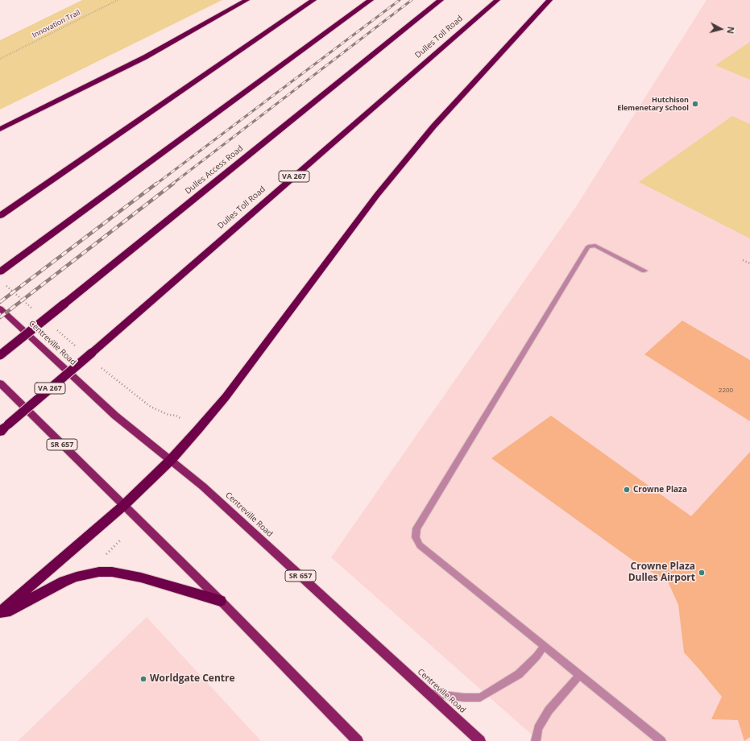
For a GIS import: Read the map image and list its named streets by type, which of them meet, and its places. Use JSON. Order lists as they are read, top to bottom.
{
  "streets": {
    "highway": ["Dulles Toll Road", "Dulles Access Road", "VA 267"],
    "main road": ["Centreville Road", "SR 657"],
    "path": ["Innovation Trail"]
  },
  "places": [
    "Hutchison Elemenetary School",
    "Crowne Plaza",
    "Crowne Plaza Dulles Airport",
    "Worldgate Centre"
  ],
  "house_numbers": ["2200"],
  "north": "right"
}
